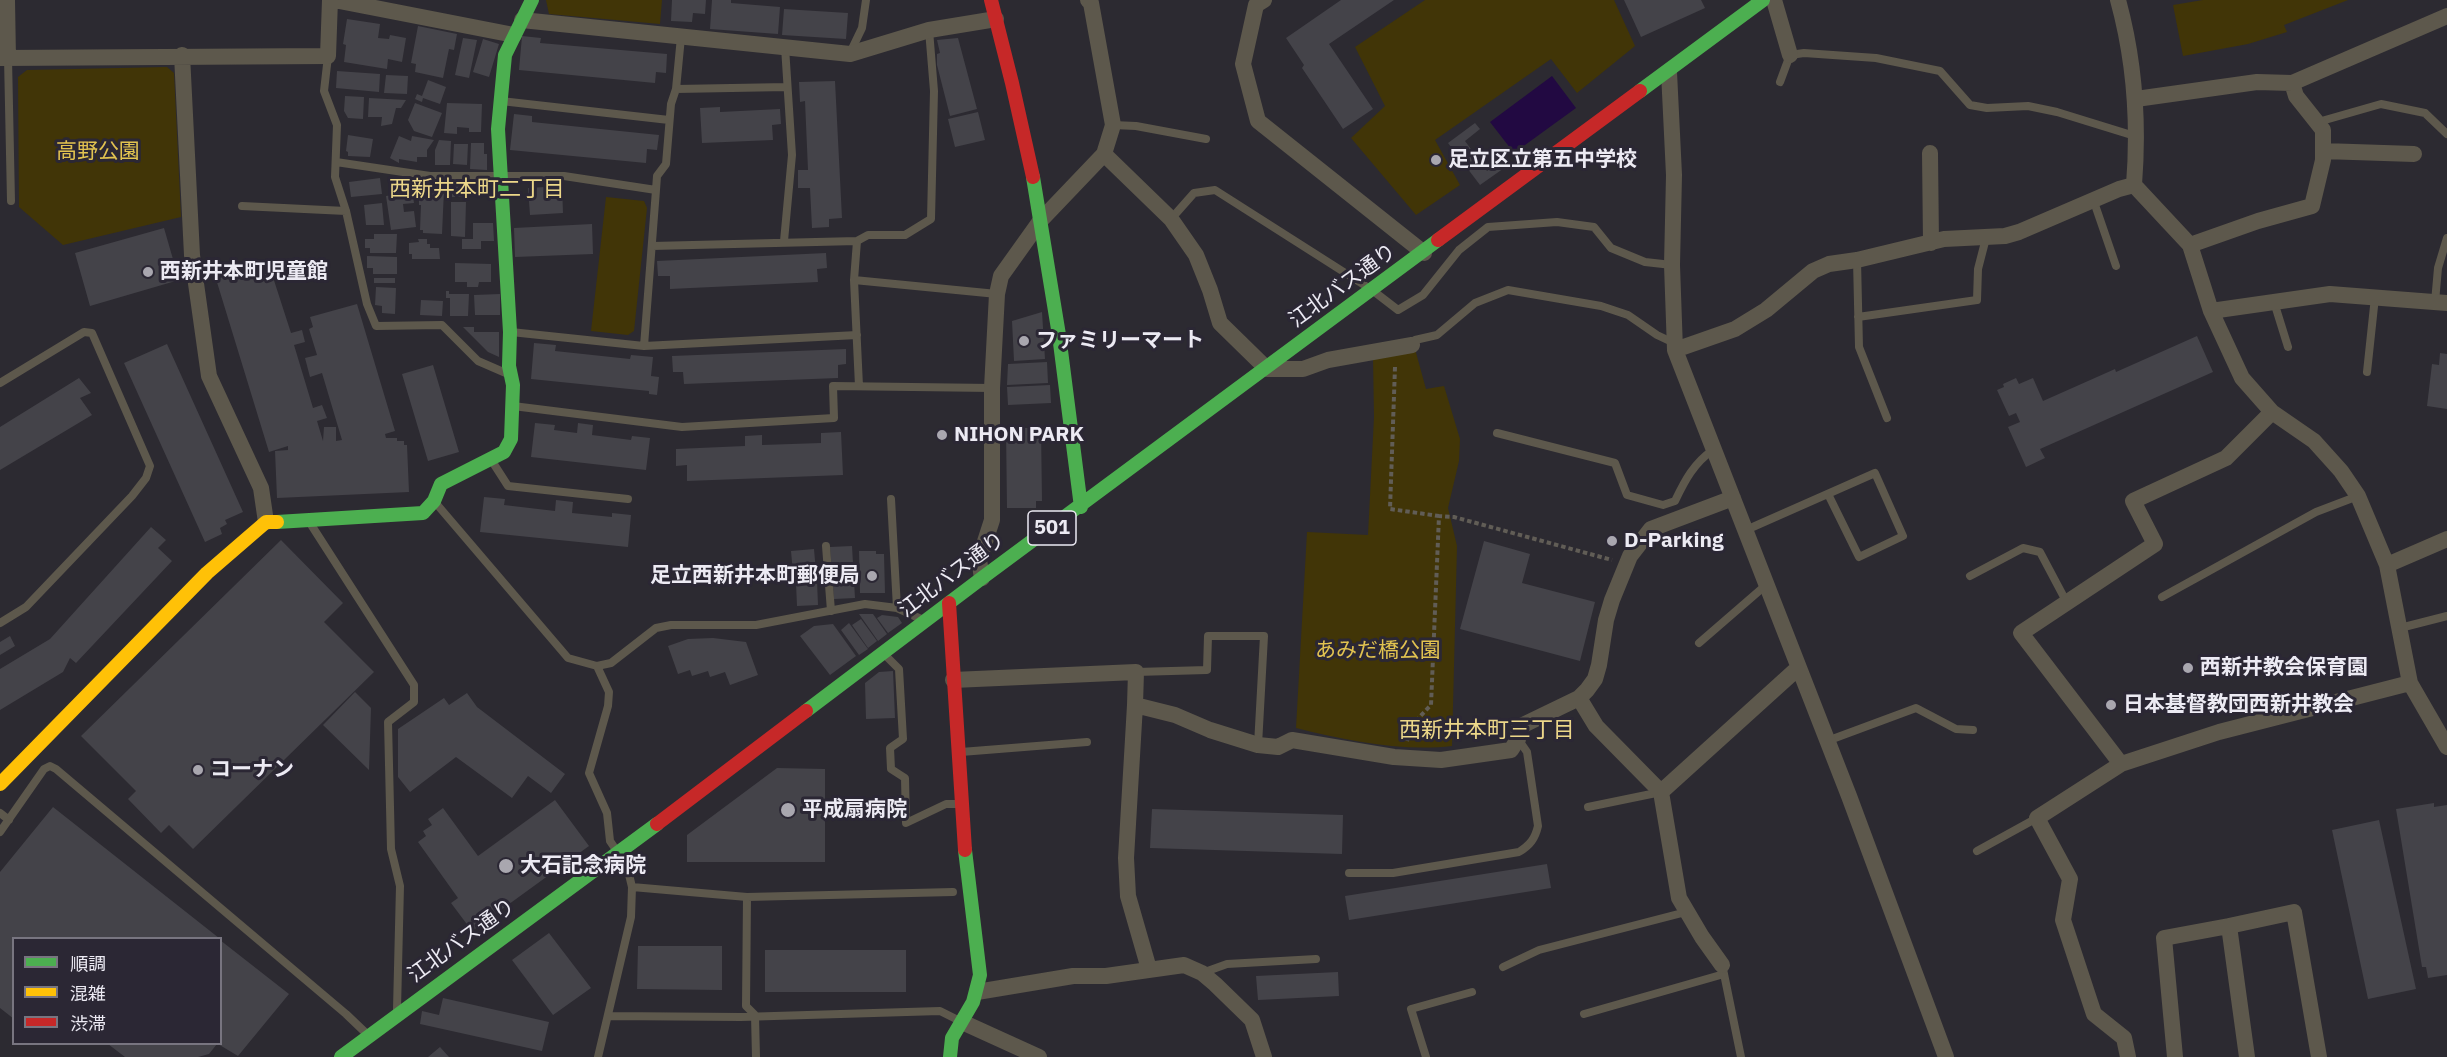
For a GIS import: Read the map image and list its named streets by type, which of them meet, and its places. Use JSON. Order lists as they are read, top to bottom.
{
  "streets": {
    "street": ["江北バス通り", "501"]
  },
  "districts": ["西新井本町二丁目", "西新井本町三丁目"],
  "parks": ["高野公園", "あみだ橋公園"],
  "places": [
    "足立区立第五中学校",
    "西新井本町児童館",
    "ファミリーマート",
    "NIHON PARK",
    "D-Parking",
    "足立西新井本町郵便局",
    "西新井教会保育園",
    "日本基督教団西新井教会",
    "コーナン",
    "平成扇病院",
    "大石記念病院"
  ],
  "legend": ["順調", "混雑", "渋滞"]
}
